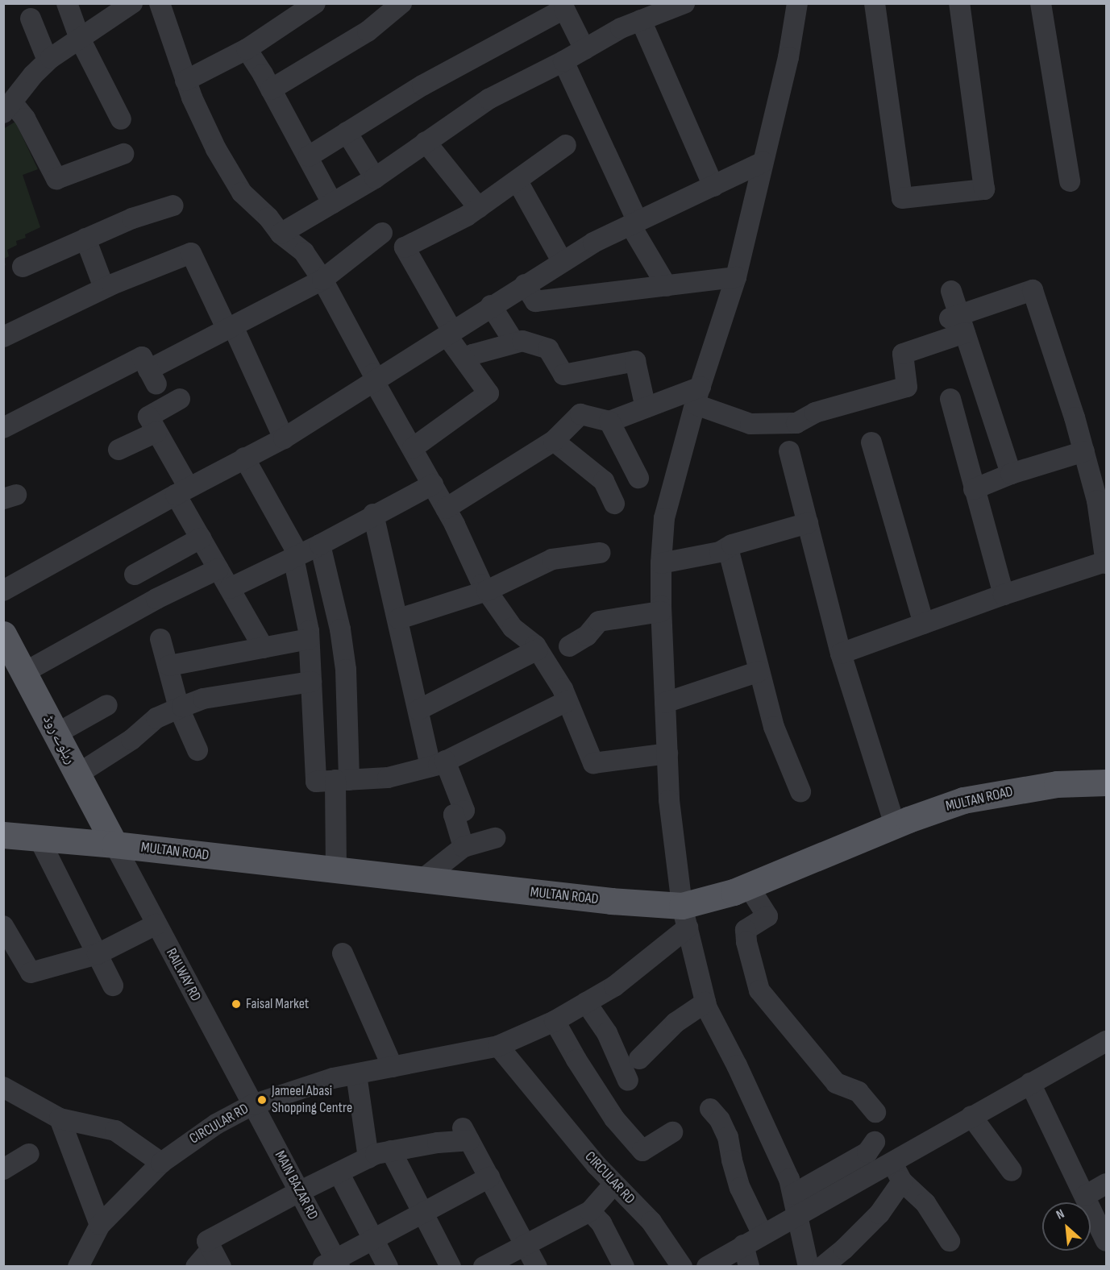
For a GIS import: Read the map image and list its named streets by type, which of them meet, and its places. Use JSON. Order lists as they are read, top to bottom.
{
  "streets": {
    "main road": ["ریلوے روڈ", "MULTAN ROAD"],
    "street": ["RAILWAY RD", "CIRCULAR RD", "MAIN BAZAR RD"]
  },
  "crossings": [
    ["ریلوے روڈ", "MULTAN ROAD"],
    ["ریلوے روڈ", "RAILWAY RD"],
    ["MULTAN ROAD", "RAILWAY RD"],
    ["MULTAN ROAD", "CIRCULAR RD"],
    ["RAILWAY RD", "CIRCULAR RD"],
    ["RAILWAY RD", "MAIN BAZAR RD"],
    ["CIRCULAR RD", "MAIN BAZAR RD"]
  ],
  "places": ["Faisal Market", "Jameel Abasi Shopping Centre"],
  "north": "top left"
}
